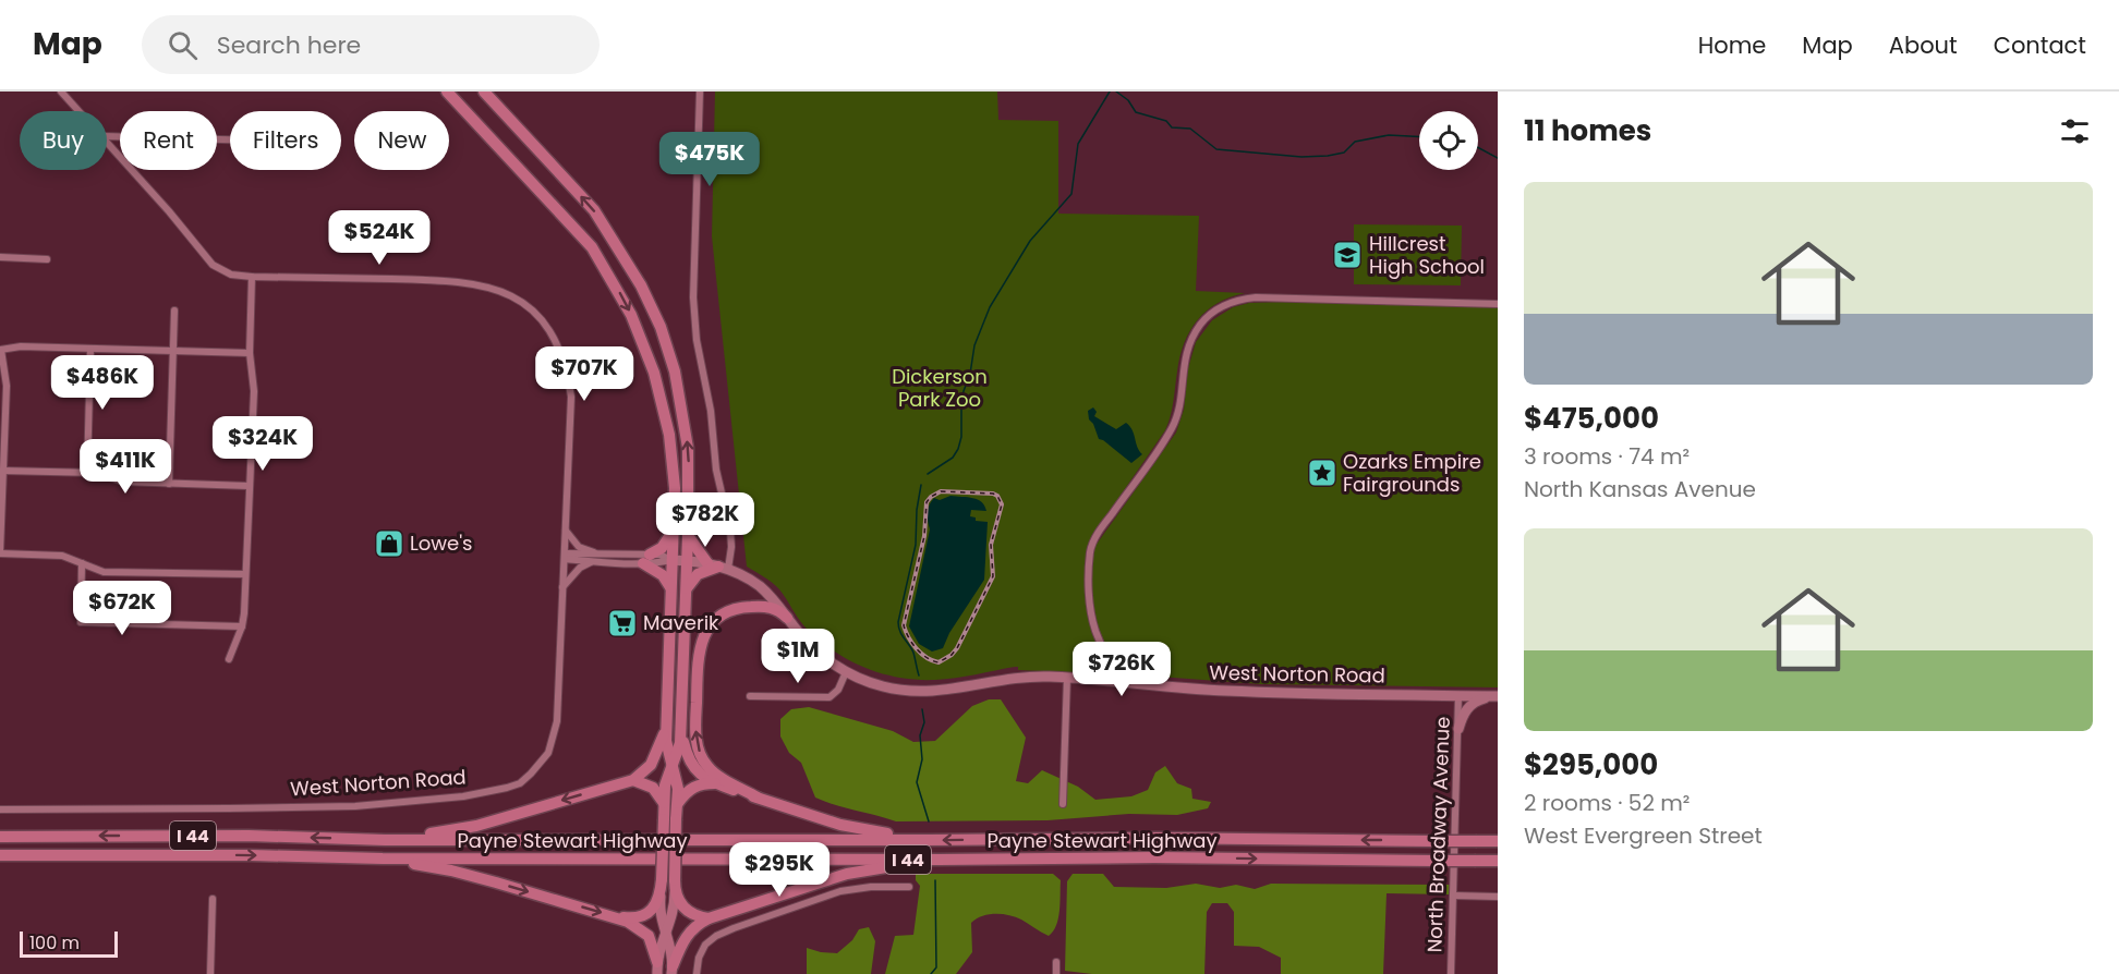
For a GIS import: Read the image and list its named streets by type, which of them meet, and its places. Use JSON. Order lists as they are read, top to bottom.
{
  "streets": {
    "highway": ["I 44", "Payne Stewart Highway"],
    "main road": ["West Norton Road"],
    "street": ["North Broadway Avenue"]
  },
  "crossings": [
    ["West Norton Road", "North Broadway Avenue"]
  ],
  "parks": ["Dickerson Park Zoo"],
  "places": {
    "school or university": ["Hillcrest High School"],
    "place": ["Ozarks Empire Fairgrounds"],
    "shop": ["Lowe's"],
    "supermarket": ["Maverik"]
  },
  "scale_bar": "100 m",
  "page": {
    "header": "Map",
    "search": "Search here",
    "nav": [
      "Home",
      "Map",
      "About",
      "Contact"
    ],
    "heading": "11 homes",
    "chip": [
      "Buy",
      "Rent",
      "Filters",
      "New"
    ],
    "price": [
      "$475K",
      "$524K",
      "$707K",
      "$486K",
      "$324K",
      "$411K",
      "$782K",
      "$672K",
      "$1M",
      "$726K",
      "$295K"
    ],
    "list": [
      {
        "name": "$475,000",
        "note": "3 rooms · 74 m² · North Kansas Avenue"
      },
      {
        "name": "$295,000",
        "note": "2 rooms · 52 m² · West Evergreen Street"
      }
    ],
    "scale": "100 m"
  }
}
